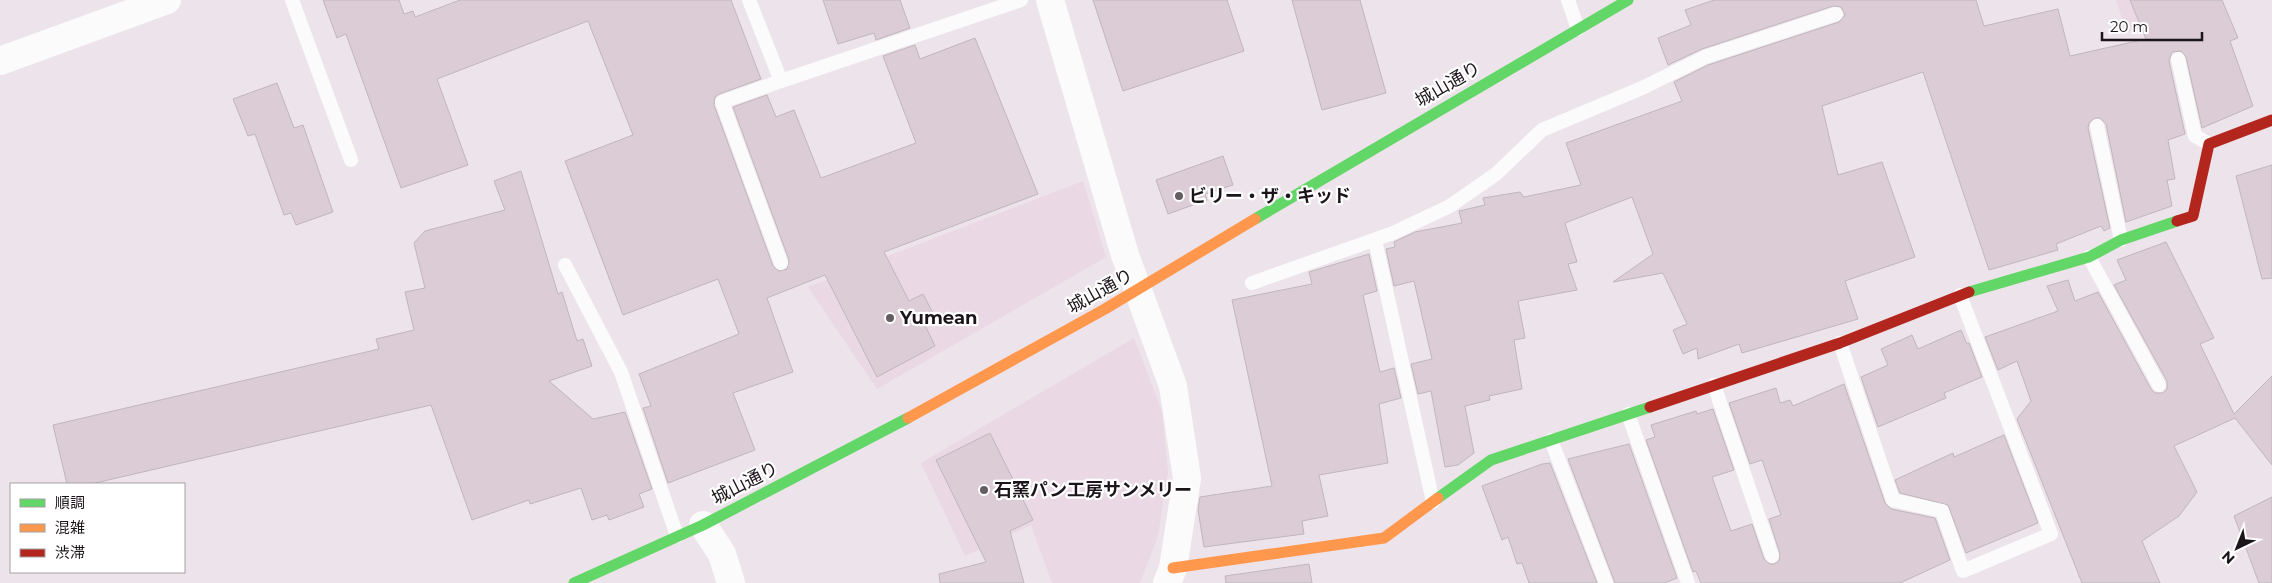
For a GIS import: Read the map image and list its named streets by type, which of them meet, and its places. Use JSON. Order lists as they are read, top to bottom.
{
  "streets": {
    "street": ["城山通り"]
  },
  "places": ["ビリー・ザ・キッド", "Yumean", "石窯パン工房サンメリー"],
  "legend": ["順調", "混雑", "渋滞"],
  "scale_bar": "20 m",
  "north": "bottom left"
}
